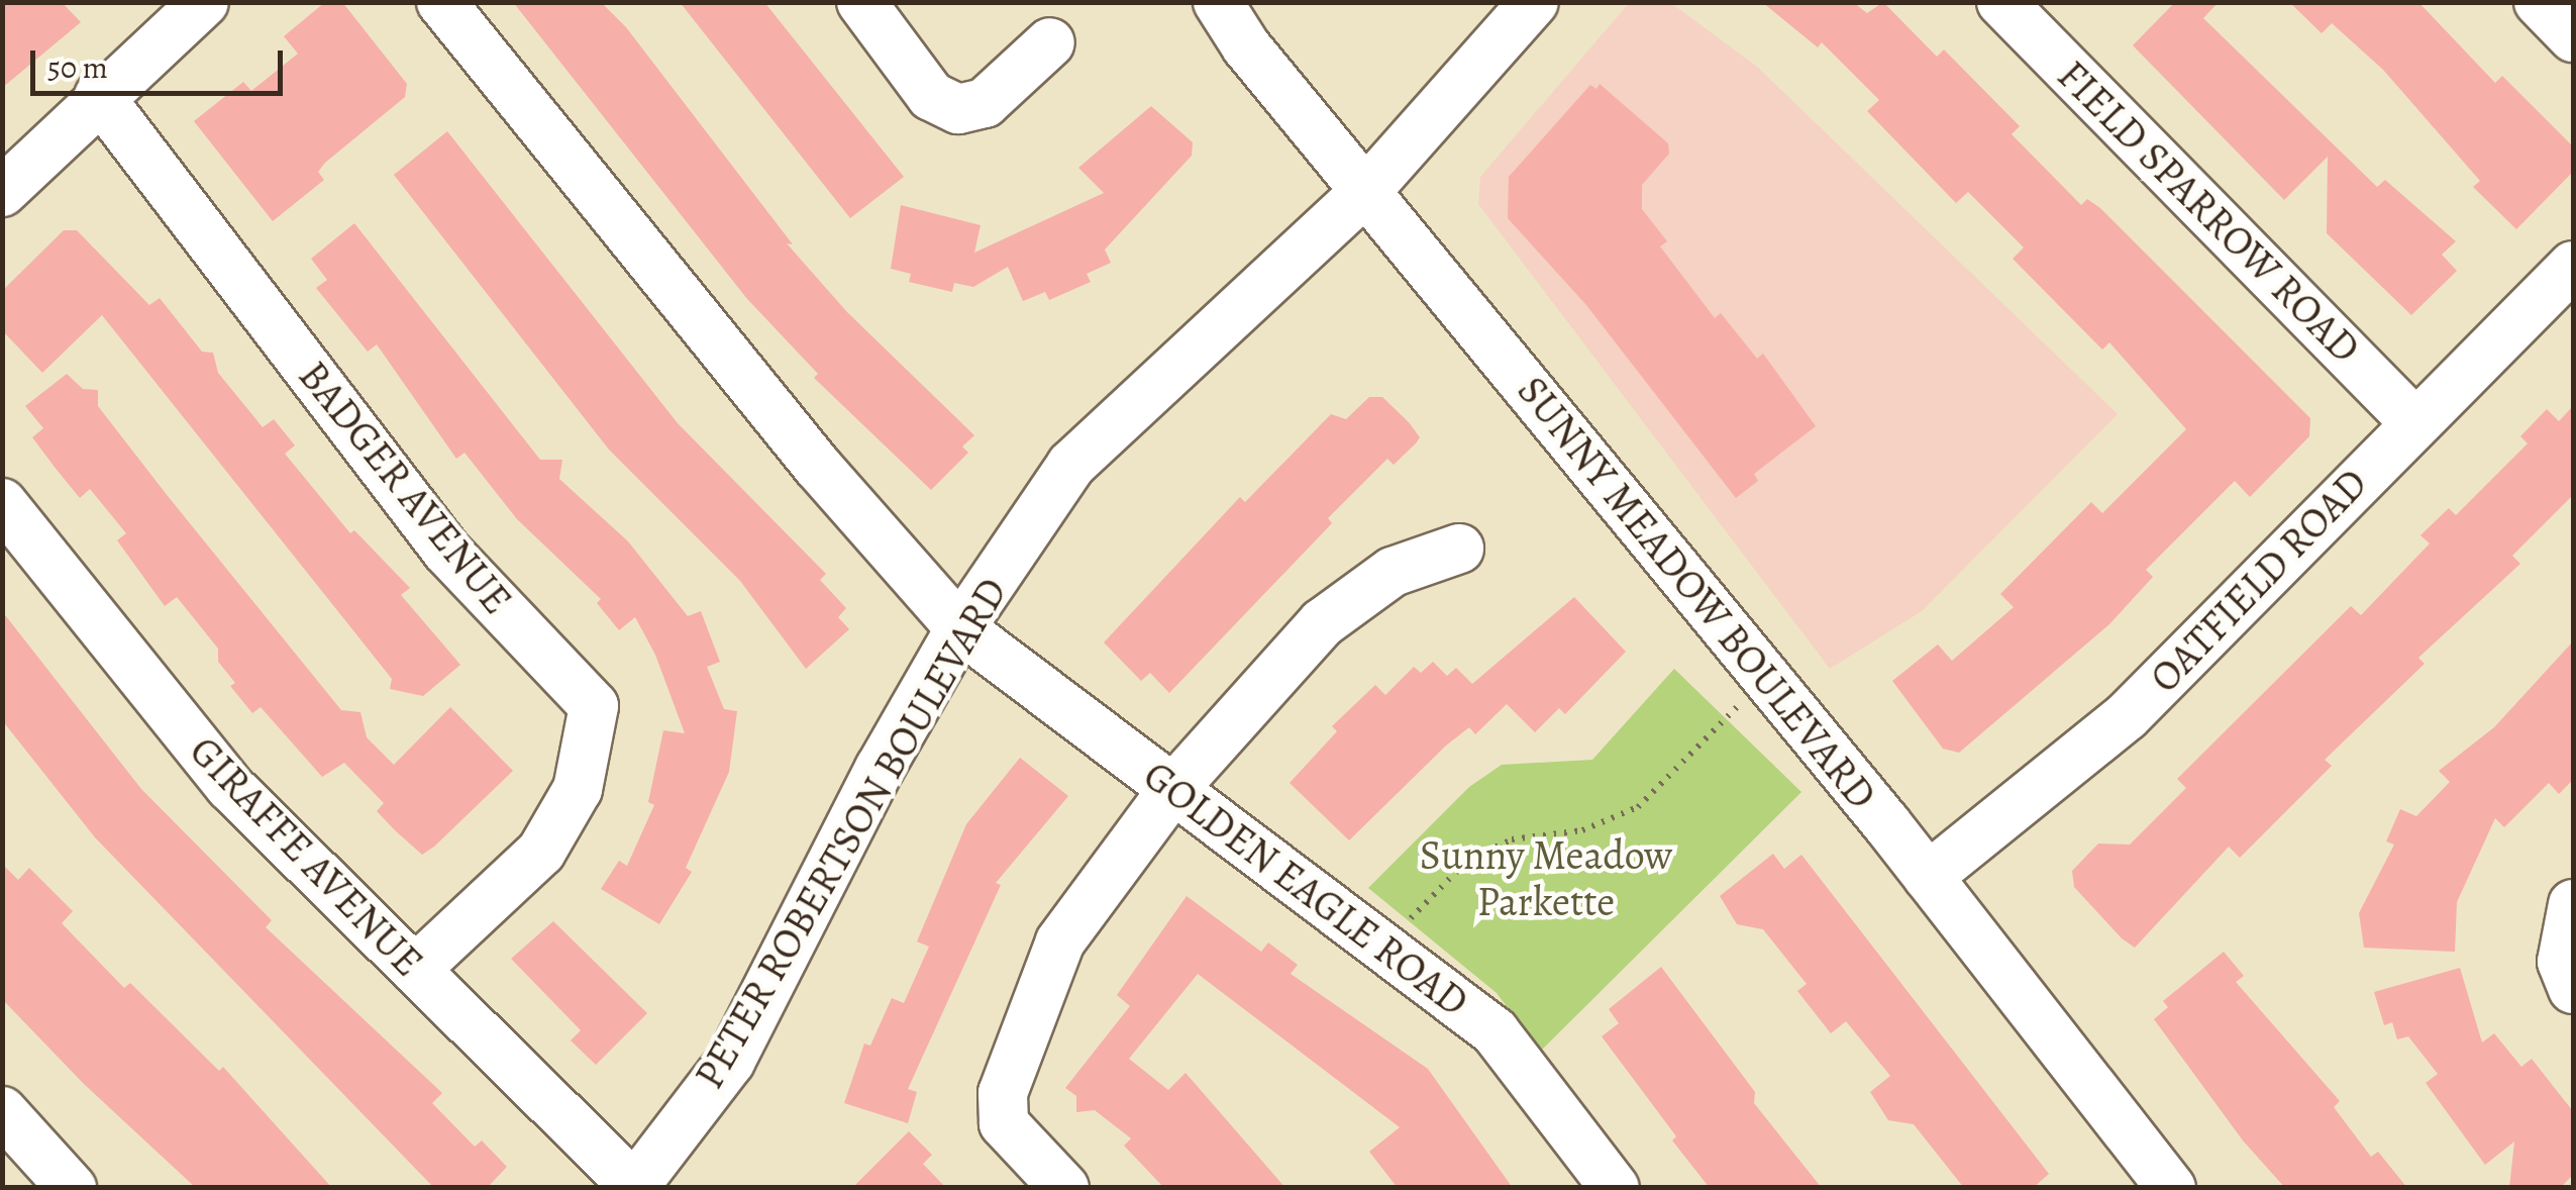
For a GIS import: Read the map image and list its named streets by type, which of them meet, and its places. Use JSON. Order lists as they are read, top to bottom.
{
  "streets": {
    "street": [
      "FIELD SPARROW ROAD",
      "BADGER AVENUE",
      "OATFIELD ROAD",
      "SUNNY MEADOW BOULEVARD",
      "PETER ROBERTSON BOULEVARD",
      "GIRAFFE AVENUE",
      "GOLDEN EAGLE ROAD"
    ]
  },
  "crossings": [
    ["FIELD SPARROW ROAD", "OATFIELD ROAD"],
    ["BADGER AVENUE", "GIRAFFE AVENUE"],
    ["OATFIELD ROAD", "SUNNY MEADOW BOULEVARD"],
    ["SUNNY MEADOW BOULEVARD", "PETER ROBERTSON BOULEVARD"],
    ["PETER ROBERTSON BOULEVARD", "GIRAFFE AVENUE"],
    ["PETER ROBERTSON BOULEVARD", "GOLDEN EAGLE ROAD"]
  ],
  "parks": ["Sunny Meadow Parkette"],
  "scale_bar": "50 m"
}
